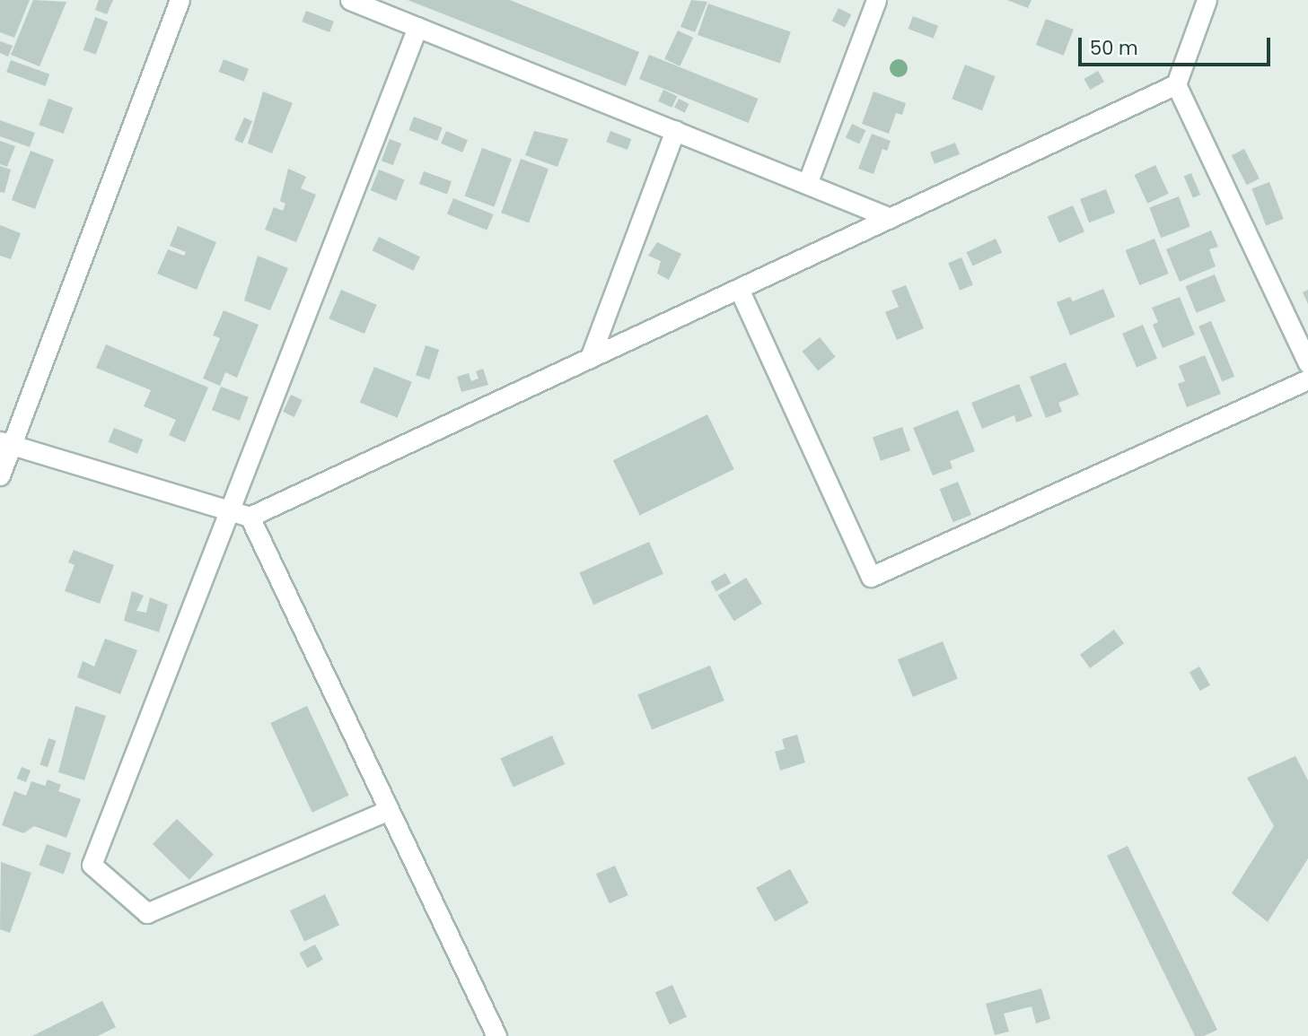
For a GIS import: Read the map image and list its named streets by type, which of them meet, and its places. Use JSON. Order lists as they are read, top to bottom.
{
  "scale_bar": "50 m"
}
